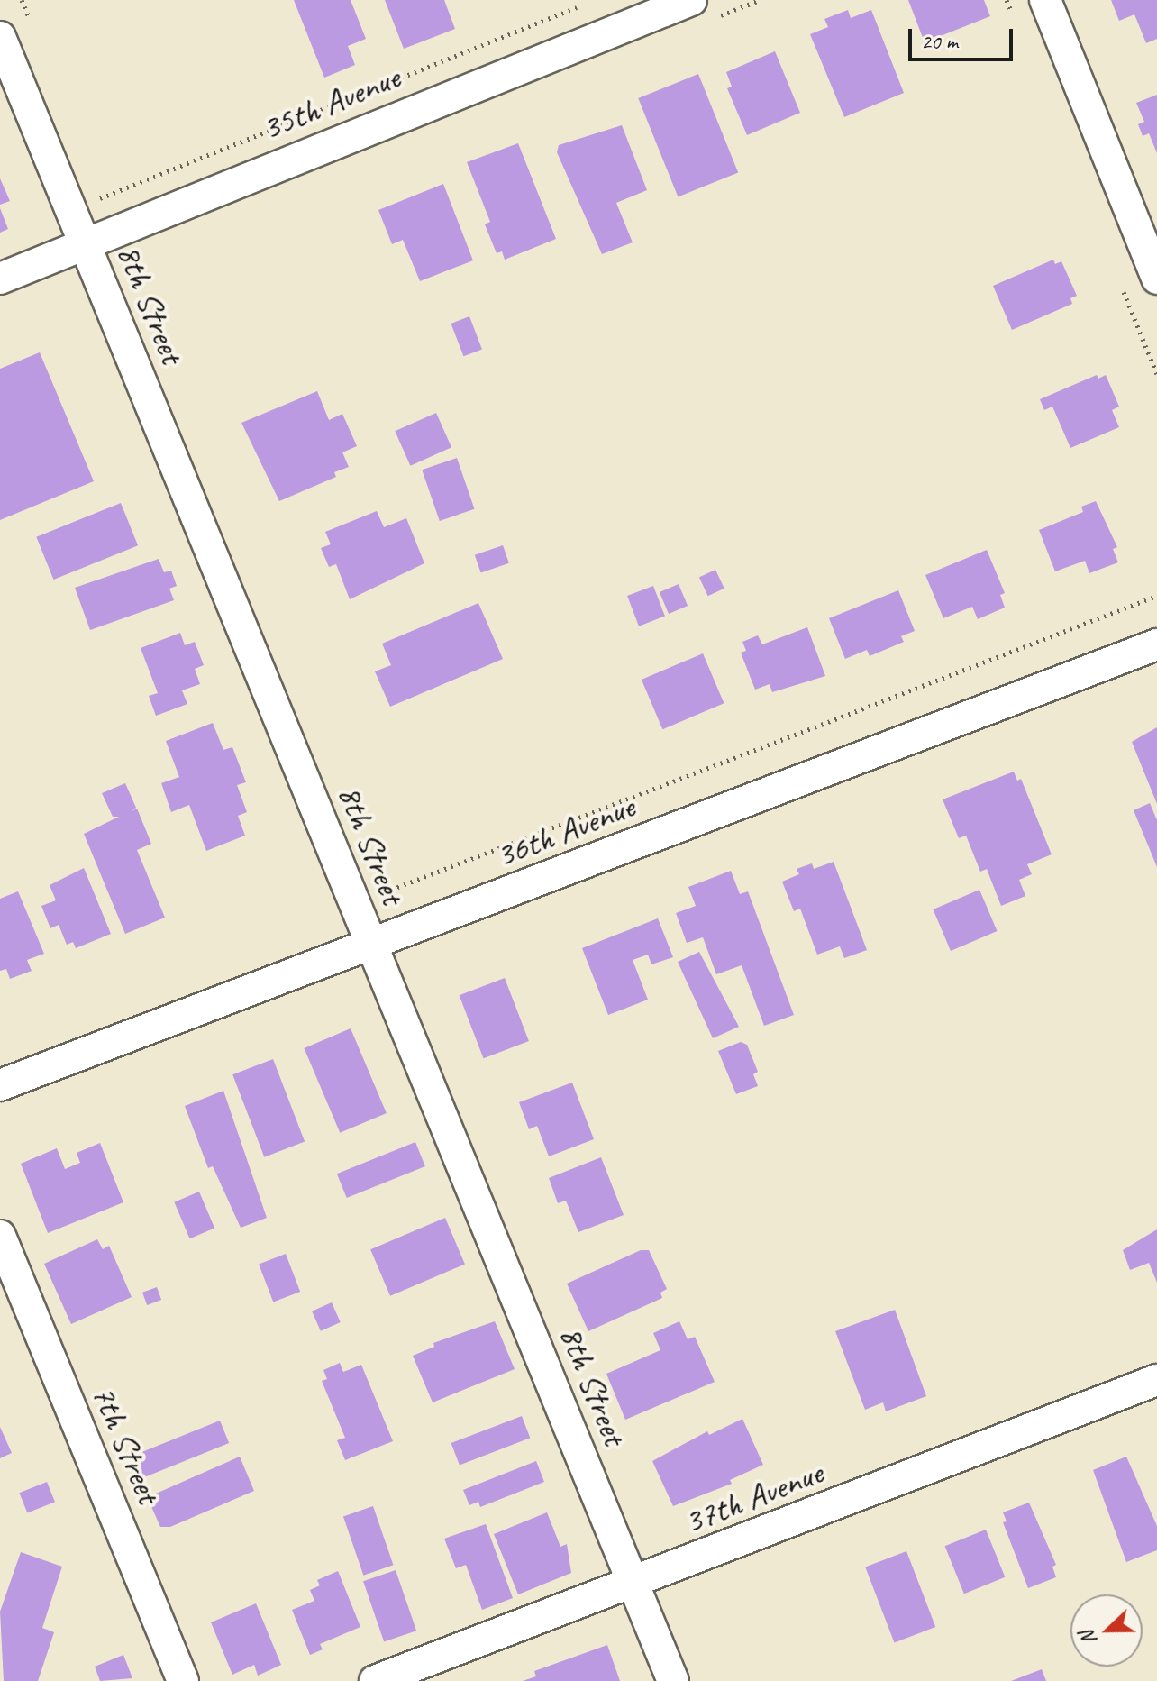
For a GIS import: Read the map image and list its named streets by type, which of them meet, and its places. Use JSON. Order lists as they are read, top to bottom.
{
  "streets": {
    "street": [
      "35th Avenue",
      "8th Street",
      "36th Avenue",
      "7th Street",
      "37th Avenue"
    ]
  },
  "crossings": [
    ["35th Avenue", "8th Street"],
    ["8th Street", "36th Avenue"],
    ["8th Street", "37th Avenue"]
  ],
  "scale_bar": "20 m",
  "north": "left"
}
